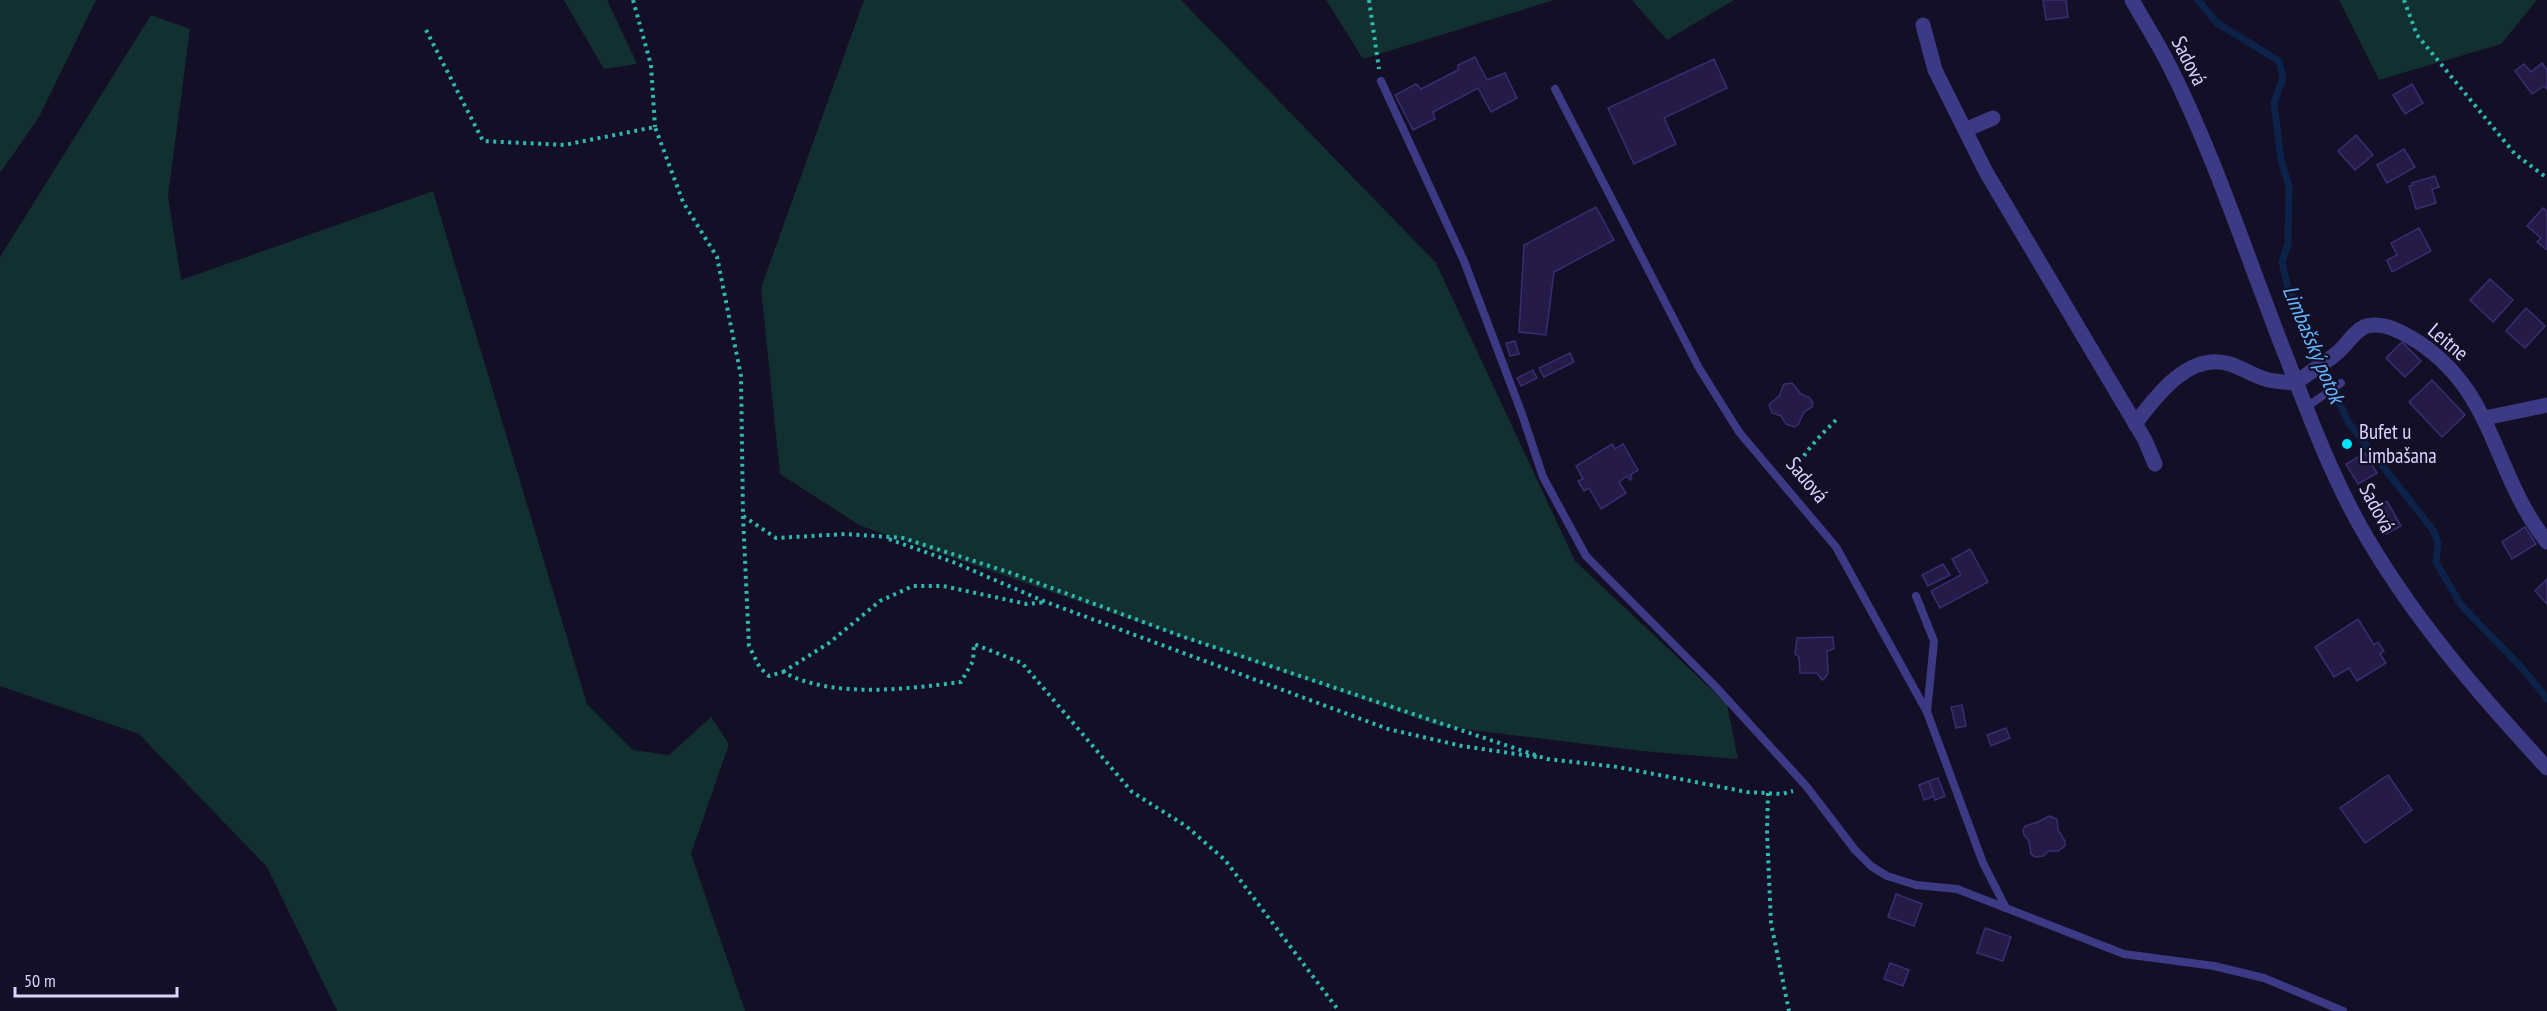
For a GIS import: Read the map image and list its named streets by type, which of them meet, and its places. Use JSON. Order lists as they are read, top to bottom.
{
  "streets": {
    "street": ["Sadová", "Leitne"]
  },
  "crossings": [
    ["Sadová", "Leitne"]
  ],
  "water": ["Limbašský potok"],
  "places": ["Bufet u Limbašana"],
  "scale_bar": "50 m"
}
